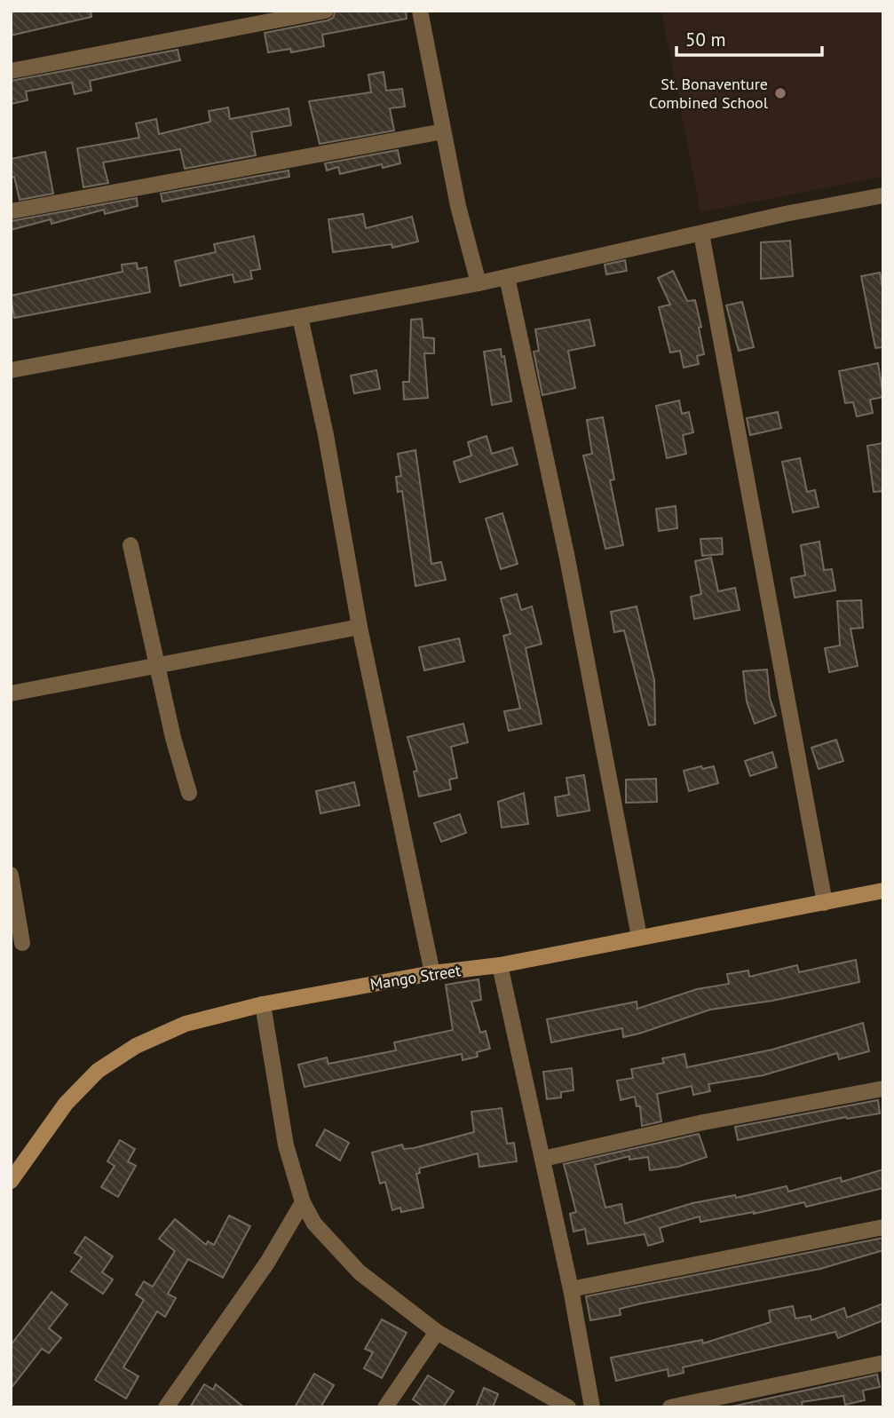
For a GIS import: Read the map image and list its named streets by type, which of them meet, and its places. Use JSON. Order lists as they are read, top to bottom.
{
  "streets": {
    "main road": ["Mango Street"]
  },
  "places": ["St. Bonaventure Combined School"],
  "scale_bar": "50 m"
}
